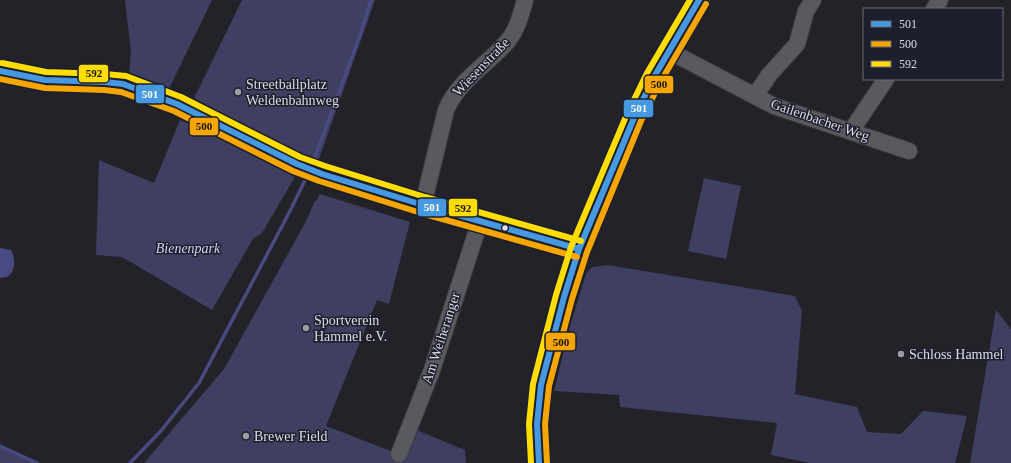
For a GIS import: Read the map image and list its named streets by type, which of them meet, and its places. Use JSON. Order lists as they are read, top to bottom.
{
  "streets": {
    "street": ["Wiesenstraße", "Gailenbacher Weg", "Am Weiheranger"]
  },
  "parks": ["Bienenpark"],
  "places": [
    "Streetballplatz Weldenbahnweg",
    "Sportverein Hammel e.V.",
    "Schloss Hammel",
    "Brewer Field"
  ],
  "lines": ["transit line 501", "transit line 592", "transit line 500"],
  "legend": ["501", "500", "592"]
}
